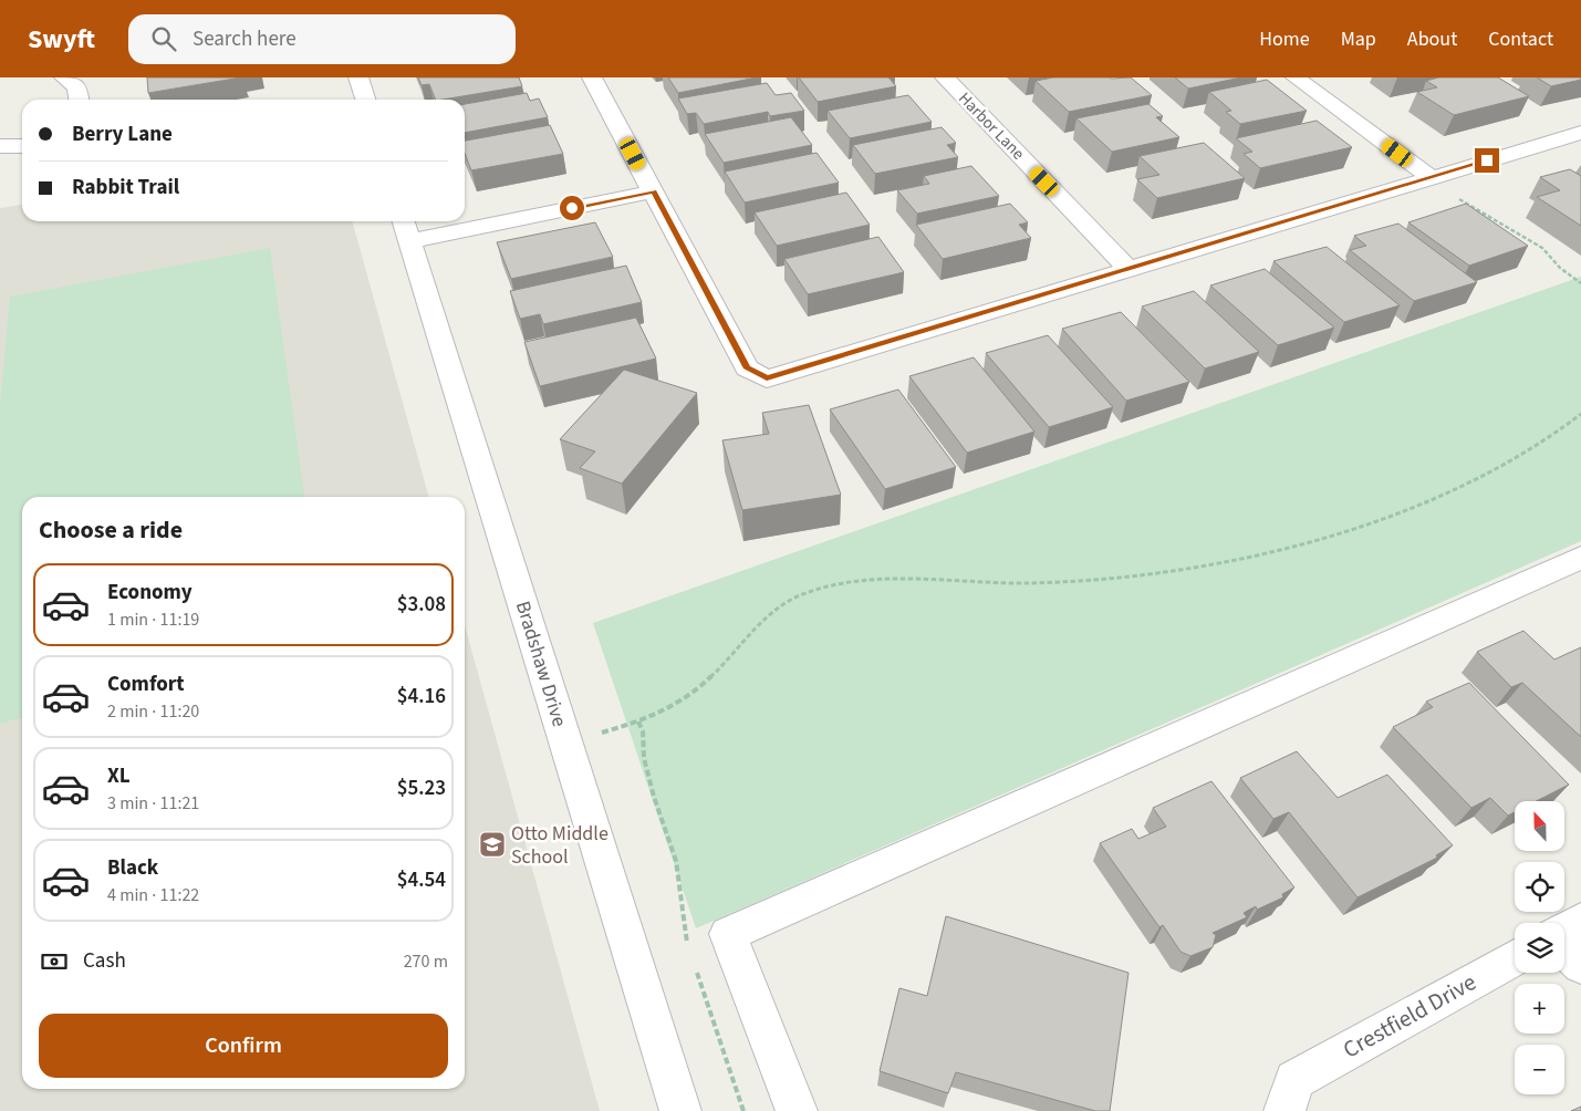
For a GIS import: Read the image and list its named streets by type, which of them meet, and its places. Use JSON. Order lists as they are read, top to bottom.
{
  "streets": {
    "street": ["Harbor Lane", "Bradshaw Drive", "Crestfield Drive"]
  },
  "places": {
    "school or university": ["Otto Middle School"]
  },
  "north": "top",
  "page": {
    "header": "Swyft",
    "search": "Search here",
    "nav": [
      "Home",
      "Map",
      "About",
      "Contact"
    ],
    "banner": ["Berry Lane", "Rabbit Trail"],
    "heading": "Choose a ride",
    "list": [
      {
        "name": "Economy",
        "note": "1 min · 11:19",
        "value": "$3.08"
      },
      {
        "name": "Comfort",
        "note": "2 min · 11:20",
        "value": "$4.16"
      },
      {
        "name": "XL",
        "note": "3 min · 11:21",
        "value": "$5.23"
      },
      {
        "name": "Black",
        "note": "4 min · 11:22",
        "value": "$4.54"
      }
    ],
    "map_buttons": ["+", "−"],
    "pay": ["Cash", "270 m"],
    "buttons": "Confirm"
  }
}
